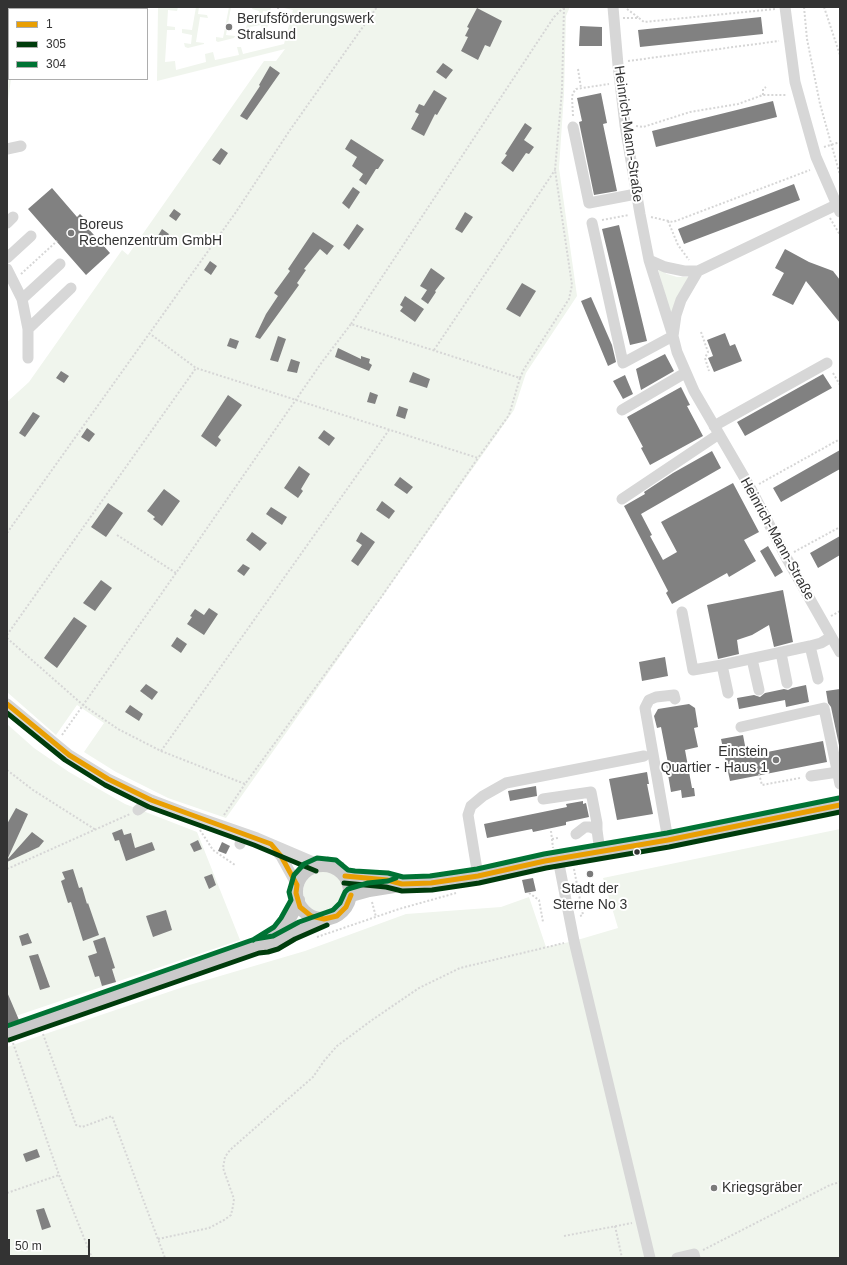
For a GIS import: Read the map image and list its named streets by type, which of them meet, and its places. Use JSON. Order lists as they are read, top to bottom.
{
  "streets": {
    "street": ["Heinrich-Mann-Straße"]
  },
  "places": [
    "Berufsförderungswerk Stralsund",
    "Boreus Rechenzentrum GmbH",
    "Einstein Quartier - Haus 1",
    "Stadt der Sterne No 3",
    "Kriegsgräber"
  ],
  "lines": ["transit line 1", "transit line 305", "transit line 304"],
  "legend": ["1", "305", "304"],
  "scale_bar": "50 m"
}
